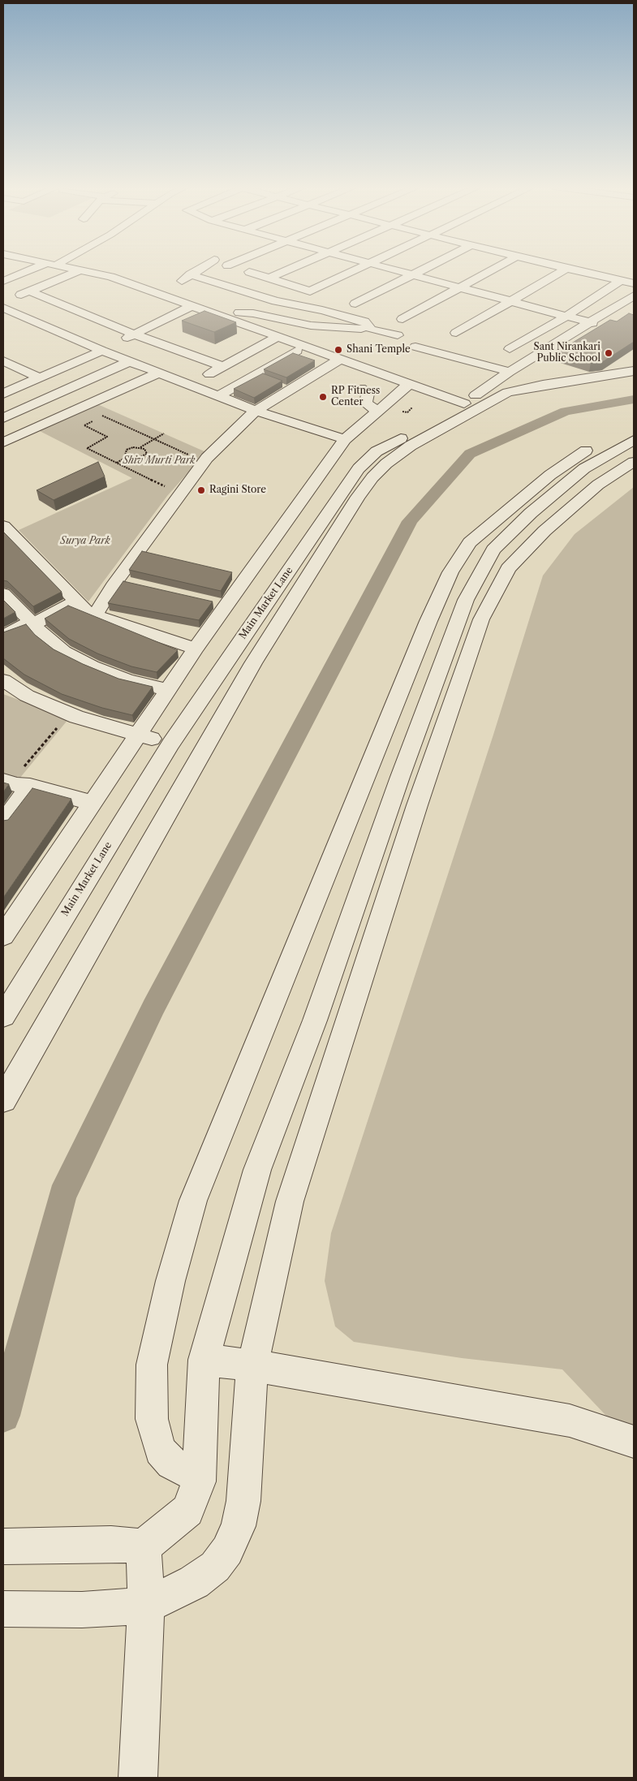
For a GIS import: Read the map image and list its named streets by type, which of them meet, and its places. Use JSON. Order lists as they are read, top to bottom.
{
  "streets": {
    "street": ["Main Market Lane"]
  },
  "parks": ["Shiv Murti Park", "Surya Park"],
  "places": [
    "Shani Temple",
    "Sant Nirankari Public School",
    "RP Fitness Center",
    "Ragini Store"
  ]
}
